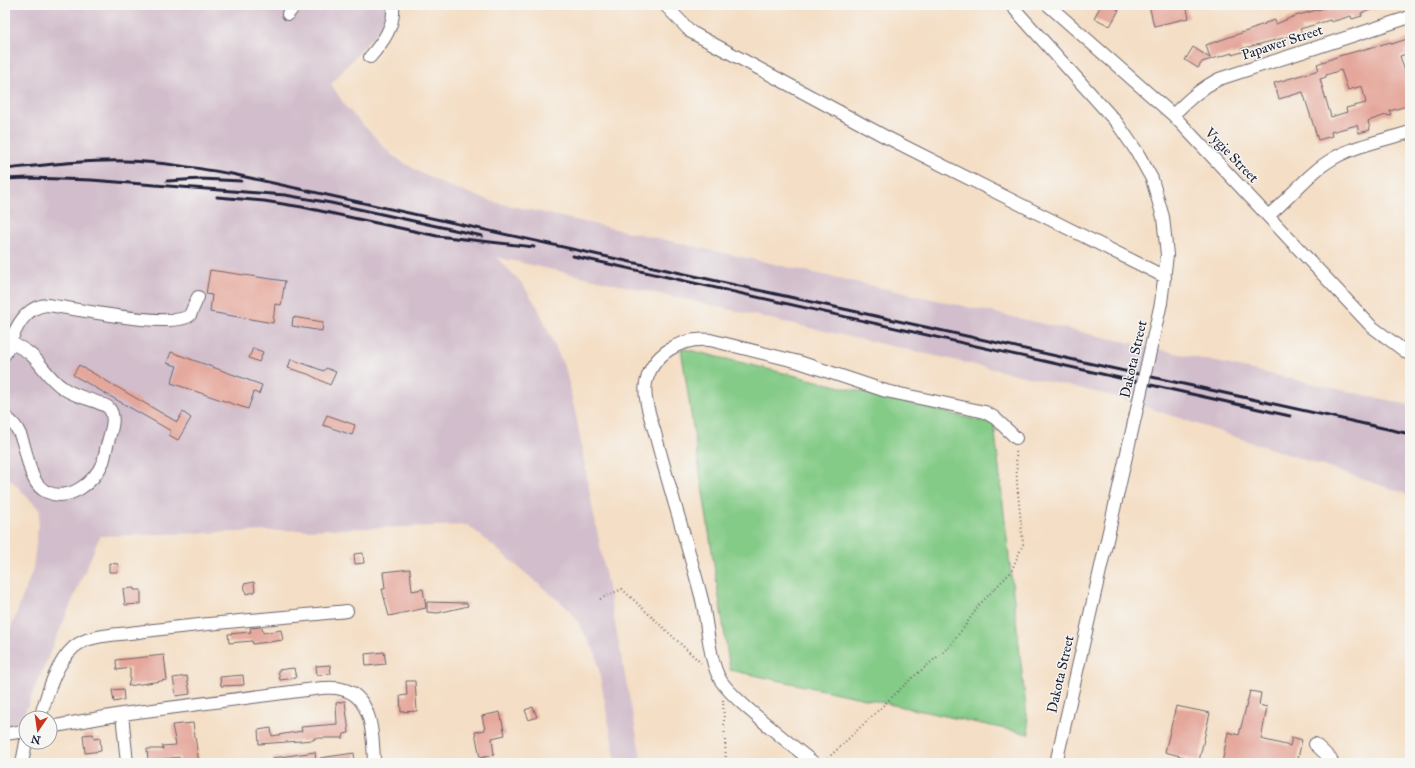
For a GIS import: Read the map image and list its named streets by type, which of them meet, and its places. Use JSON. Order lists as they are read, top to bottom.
{
  "streets": {
    "street": ["Papawer Street", "Vygie Street", "Dakota Street"]
  },
  "crossings": [
    ["Papawer Street", "Vygie Street"]
  ],
  "north": "bottom"
}
